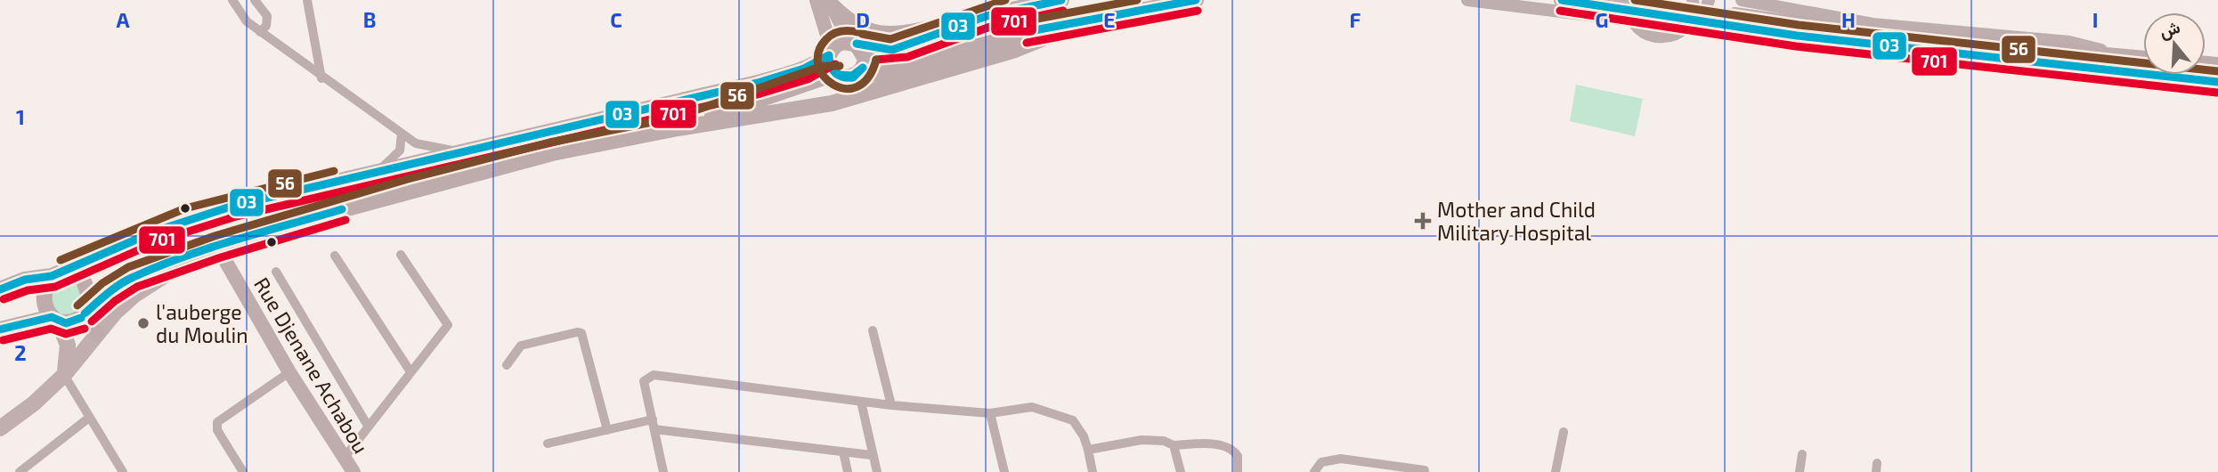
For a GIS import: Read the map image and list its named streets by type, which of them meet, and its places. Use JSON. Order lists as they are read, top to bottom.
{
  "streets": {
    "main road": ["Rue Djenane Achabou"]
  },
  "places": {
    "health": ["Mother and Child Military Hospital"],
    "other": ["l'auberge du Moulin"]
  },
  "lines": ["transit line 03", "transit line 56", "transit line 701"],
  "north": "top",
  "grid": {
    "columns": [
      "A",
      "B",
      "C",
      "D",
      "E",
      "F",
      "G",
      "H",
      "I"
    ],
    "rows": ["1", "2"]
  }
}
